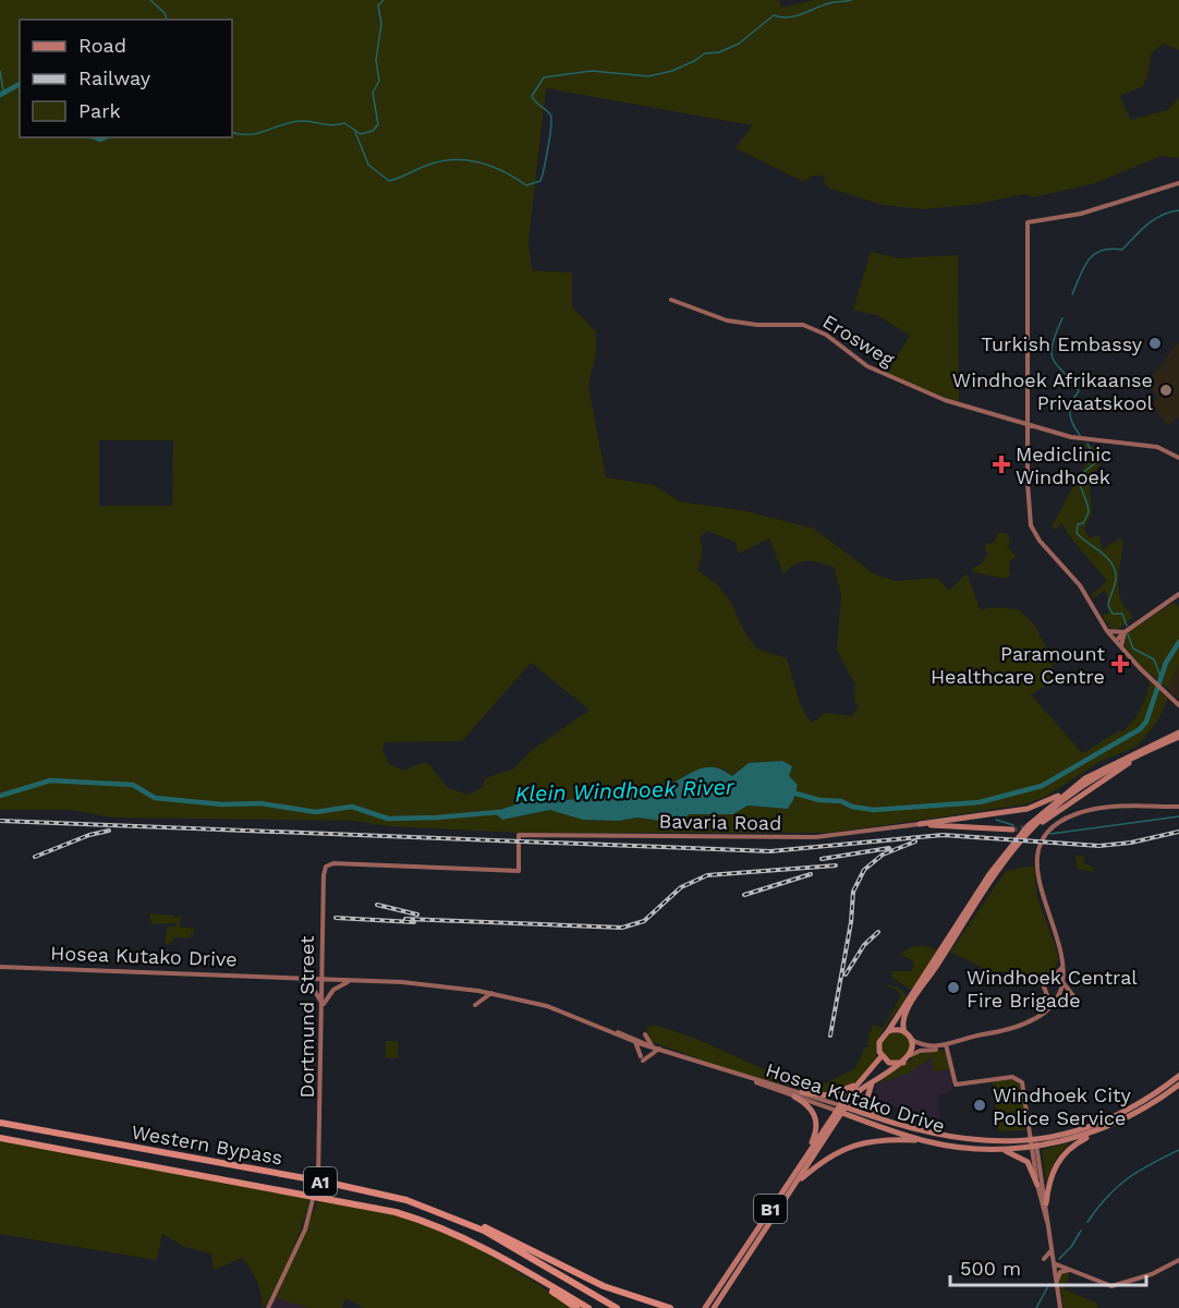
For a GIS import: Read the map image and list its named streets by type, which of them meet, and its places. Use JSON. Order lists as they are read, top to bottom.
{
  "streets": {
    "highway": ["Western Bypass", "A1"],
    "main road": ["Hosea Kutako Drive", "B1"],
    "street": ["Erosweg", "Bavaria Road", "Dortmund Street"]
  },
  "crossings": [
    ["Bavaria Road", "Dortmund Street"],
    ["Hosea Kutako Drive", "Dortmund Street"],
    ["Hosea Kutako Drive", "B1"]
  ],
  "water": ["Klein Windhoek River"],
  "places": {
    "other": [
      "Turkish Embassy",
      "Windhoek Afrikaanse Privaatskool",
      "Windhoek Central Fire Brigade",
      "Windhoek City Police Service"
    ],
    "health": ["Mediclinic Windhoek", "Paramount Healthcare Centre"]
  },
  "legend": ["Road", "Railway", "Park"],
  "scale_bar": "500 m"
}
